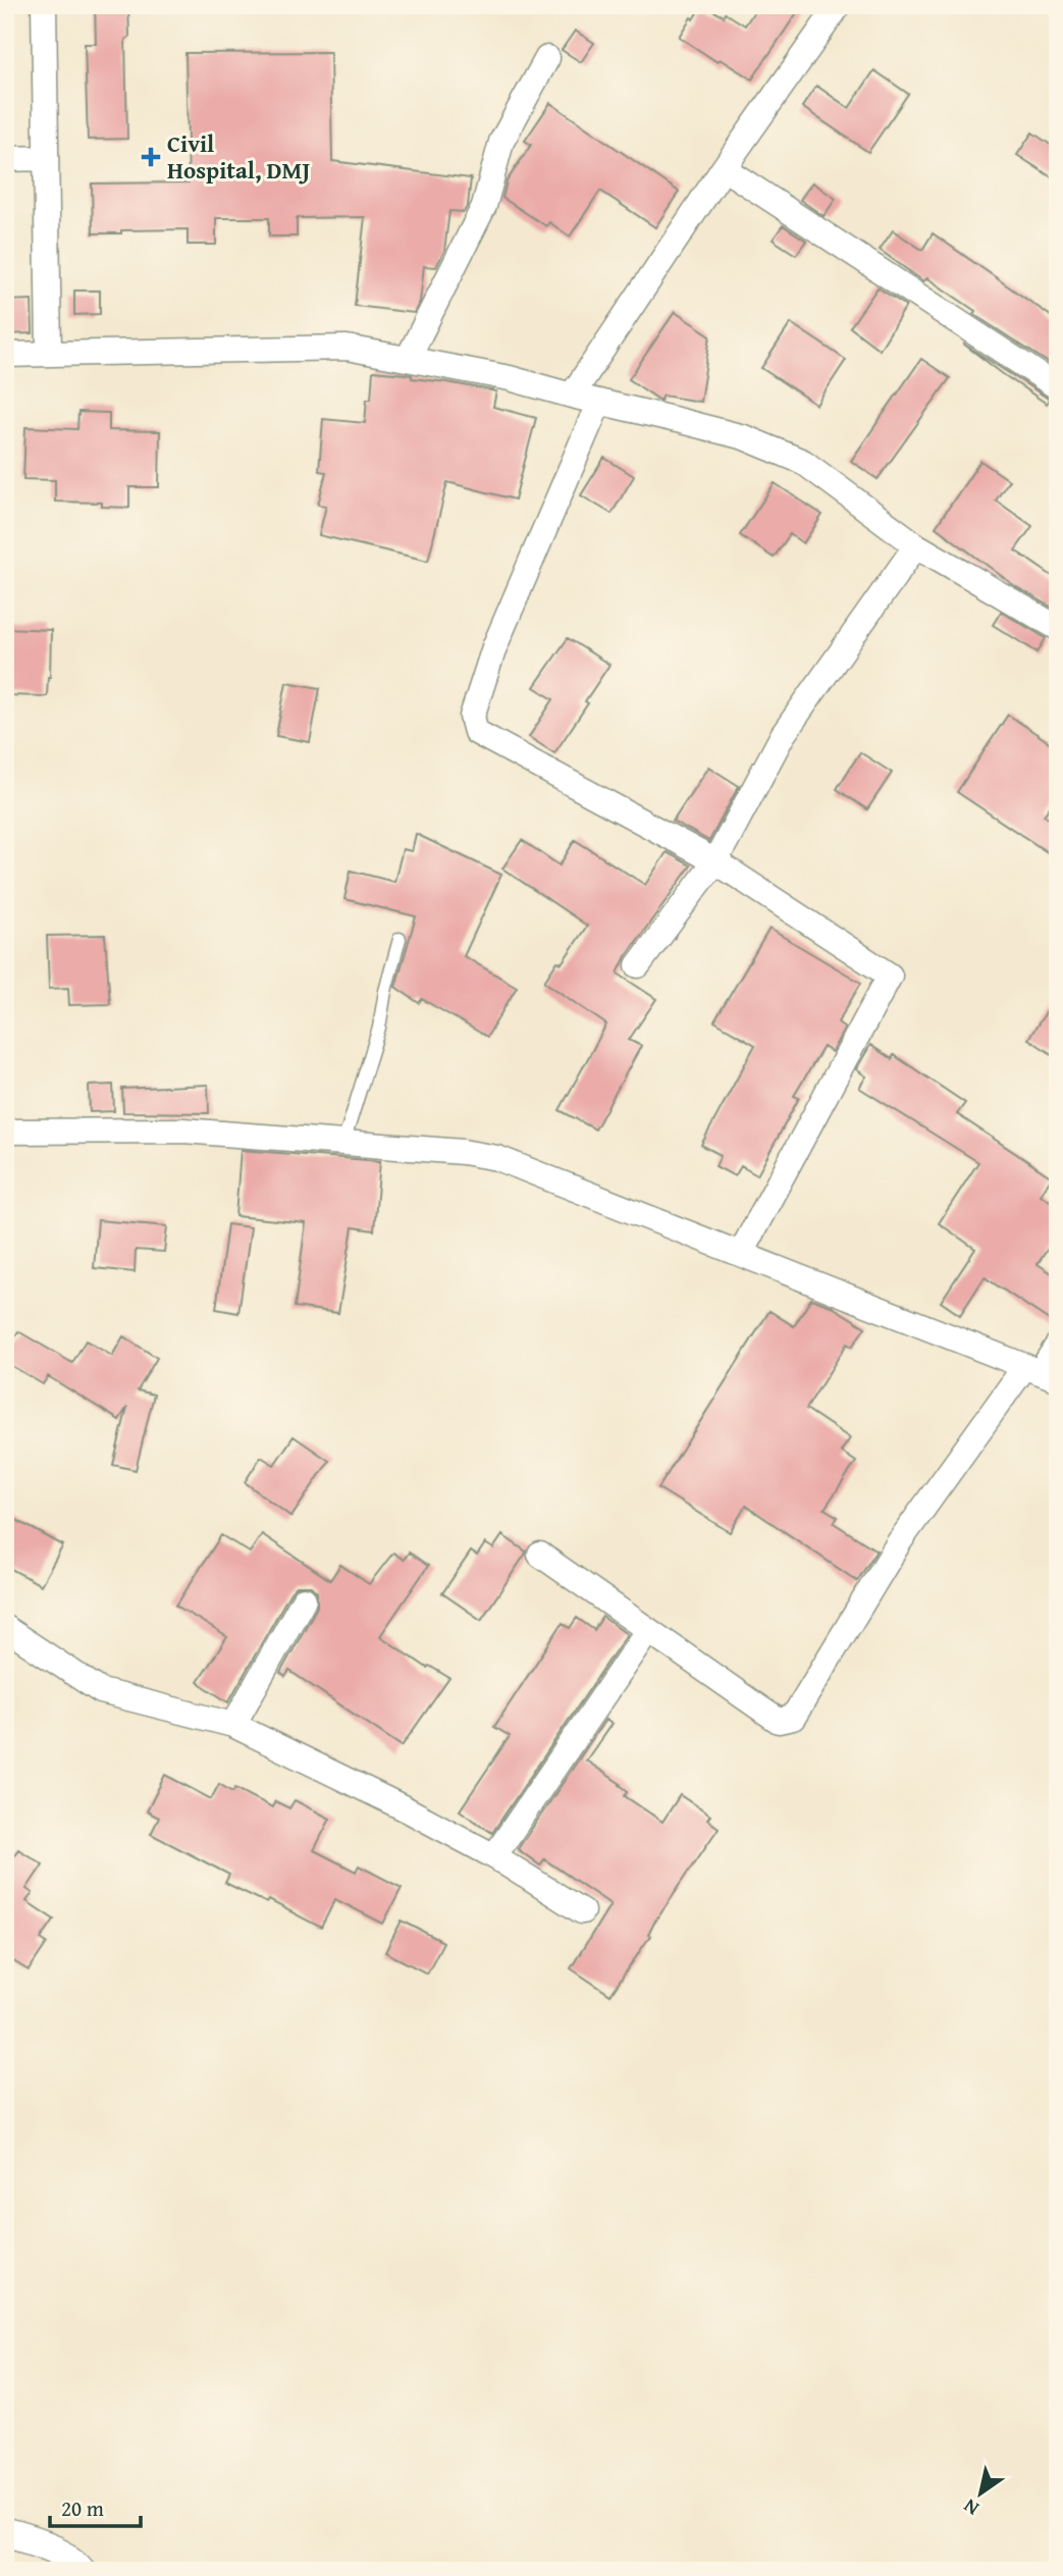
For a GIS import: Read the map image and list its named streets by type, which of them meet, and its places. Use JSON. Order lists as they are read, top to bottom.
{
  "places": {
    "health": ["Civil Hospital, DMJ"]
  },
  "scale_bar": "20 m",
  "north": "bottom left"
}
